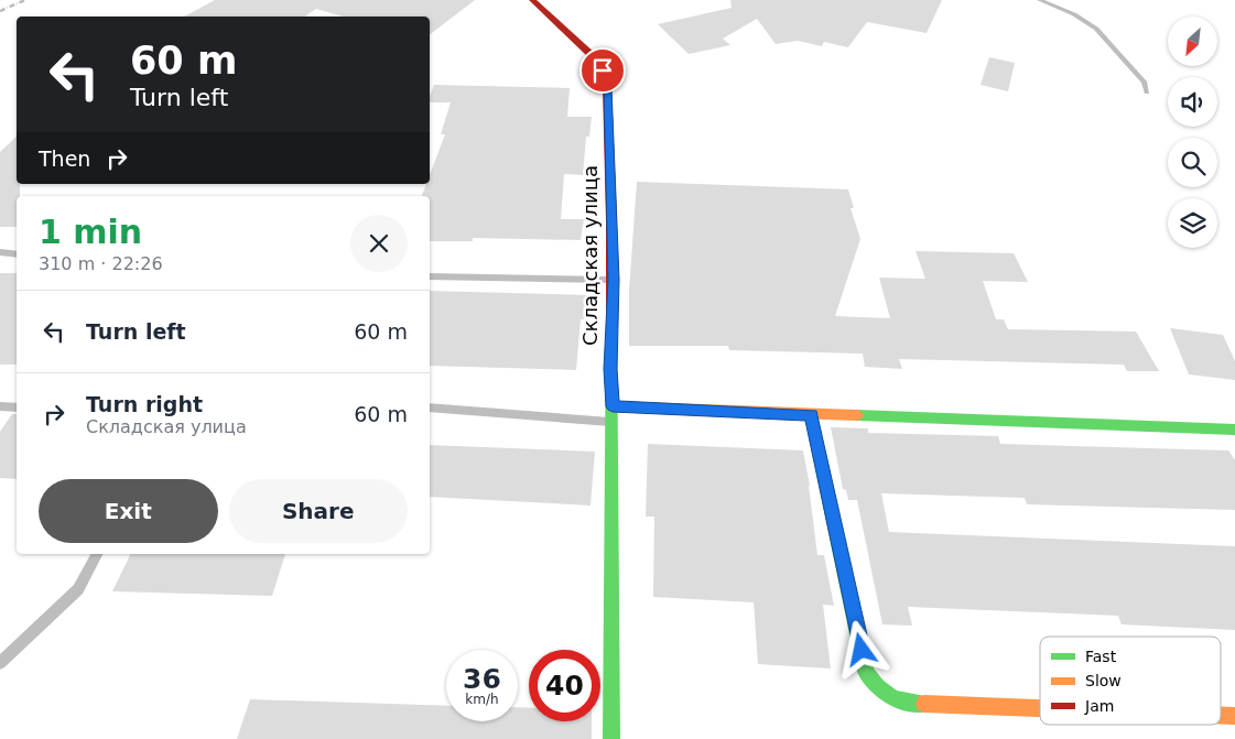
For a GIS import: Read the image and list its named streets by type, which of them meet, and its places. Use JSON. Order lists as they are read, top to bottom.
{
  "streets": {
    "street": ["Складская улица"]
  },
  "legend": ["Fast", "Slow", "Jam"],
  "north": "bottom left",
  "page": {
    "turn": ["60 m", "Turn left"],
    "then": "Then",
    "heading": ["1 min", "310 m · 22:26"],
    "list": [
      {
        "name": "Turn left",
        "value": "60 m"
      },
      {
        "name": "Turn right",
        "note": "Складская улица",
        "value": "60 m"
      }
    ],
    "buttons": ["Exit", "Share"],
    "speed": "36 km/h",
    "limit": "40"
  }
}
